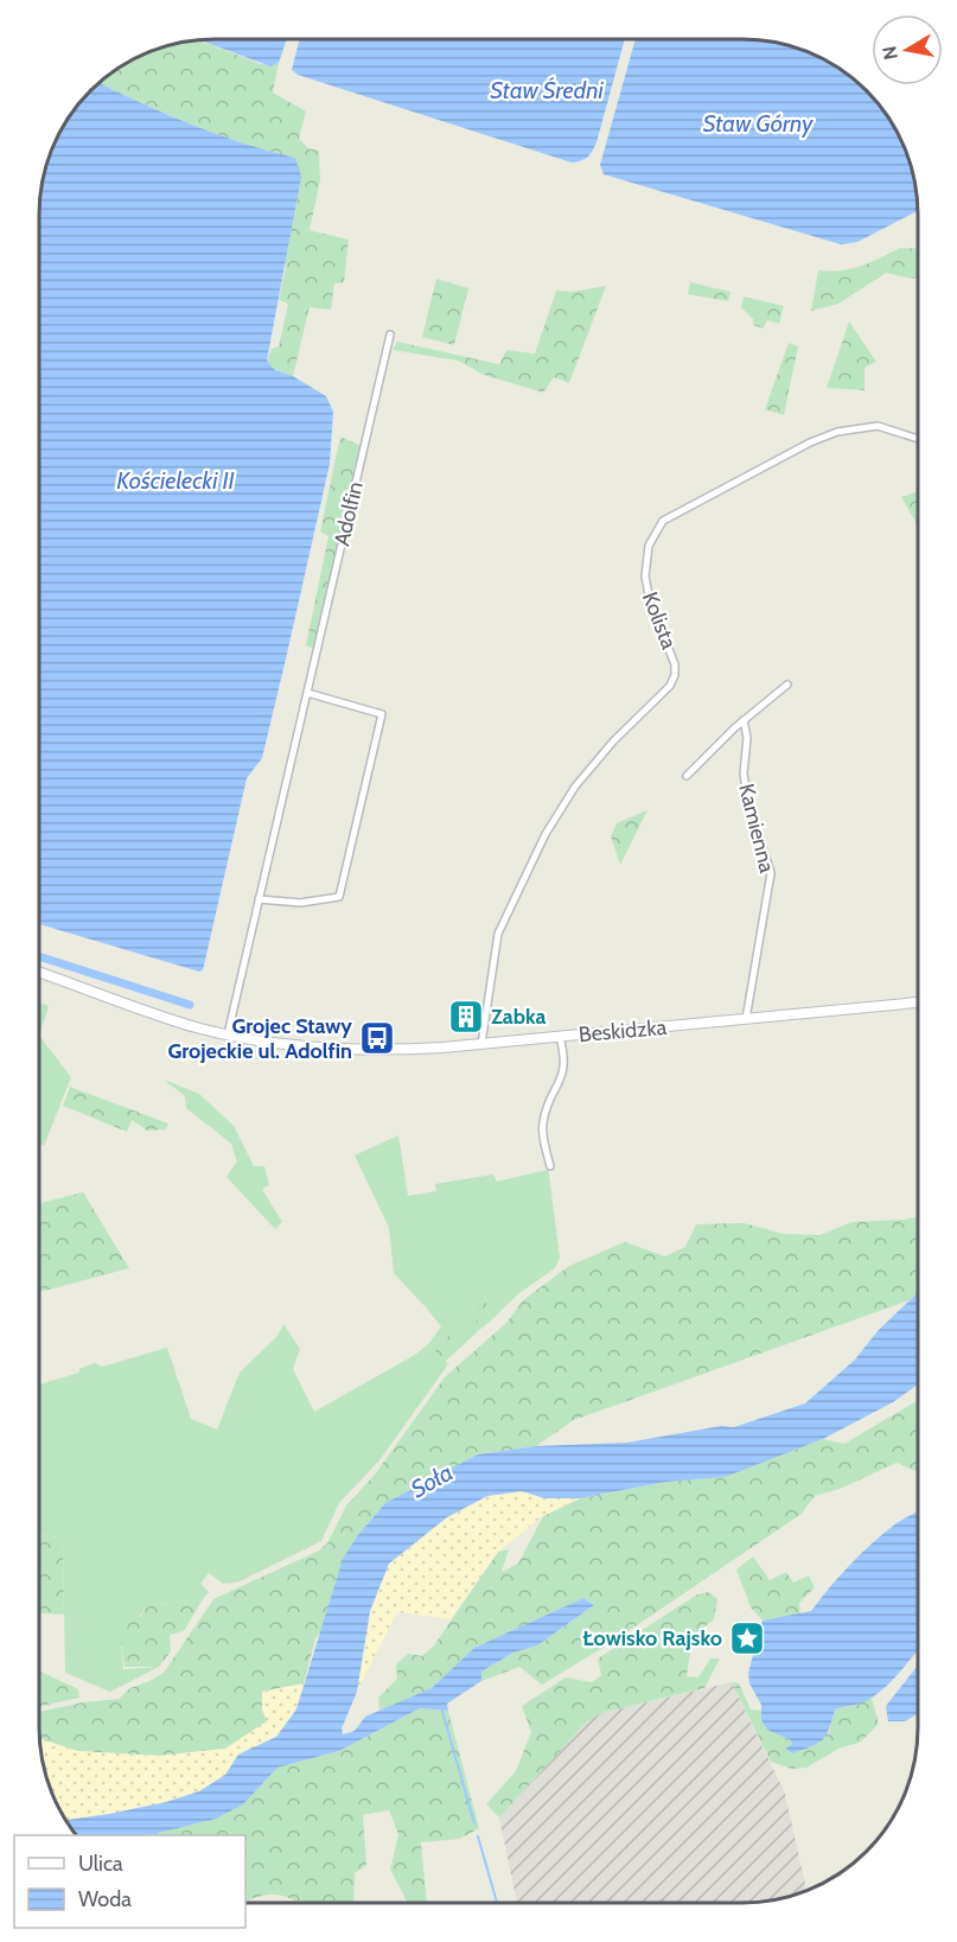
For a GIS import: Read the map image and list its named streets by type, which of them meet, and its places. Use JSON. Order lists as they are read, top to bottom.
{
  "streets": {
    "main road": ["Beskidzka"],
    "street": ["Adolfin", "Kolista", "Kamienna"]
  },
  "crossings": [
    ["Adolfin", "Beskidzka"],
    ["Kolista", "Beskidzka"],
    ["Kamienna", "Beskidzka"]
  ],
  "water": [
    "Staw Średni",
    "Staw Górny",
    "Kościelecki II",
    "Soła"
  ],
  "places": {
    "building": ["Zabka"],
    "bus stop": ["Grojec Stawy Grojeckie ul. Adolfin"],
    "place": ["Łowisko Rajsko"]
  },
  "legend": ["Ulica", "Woda"],
  "north": "left"
}
